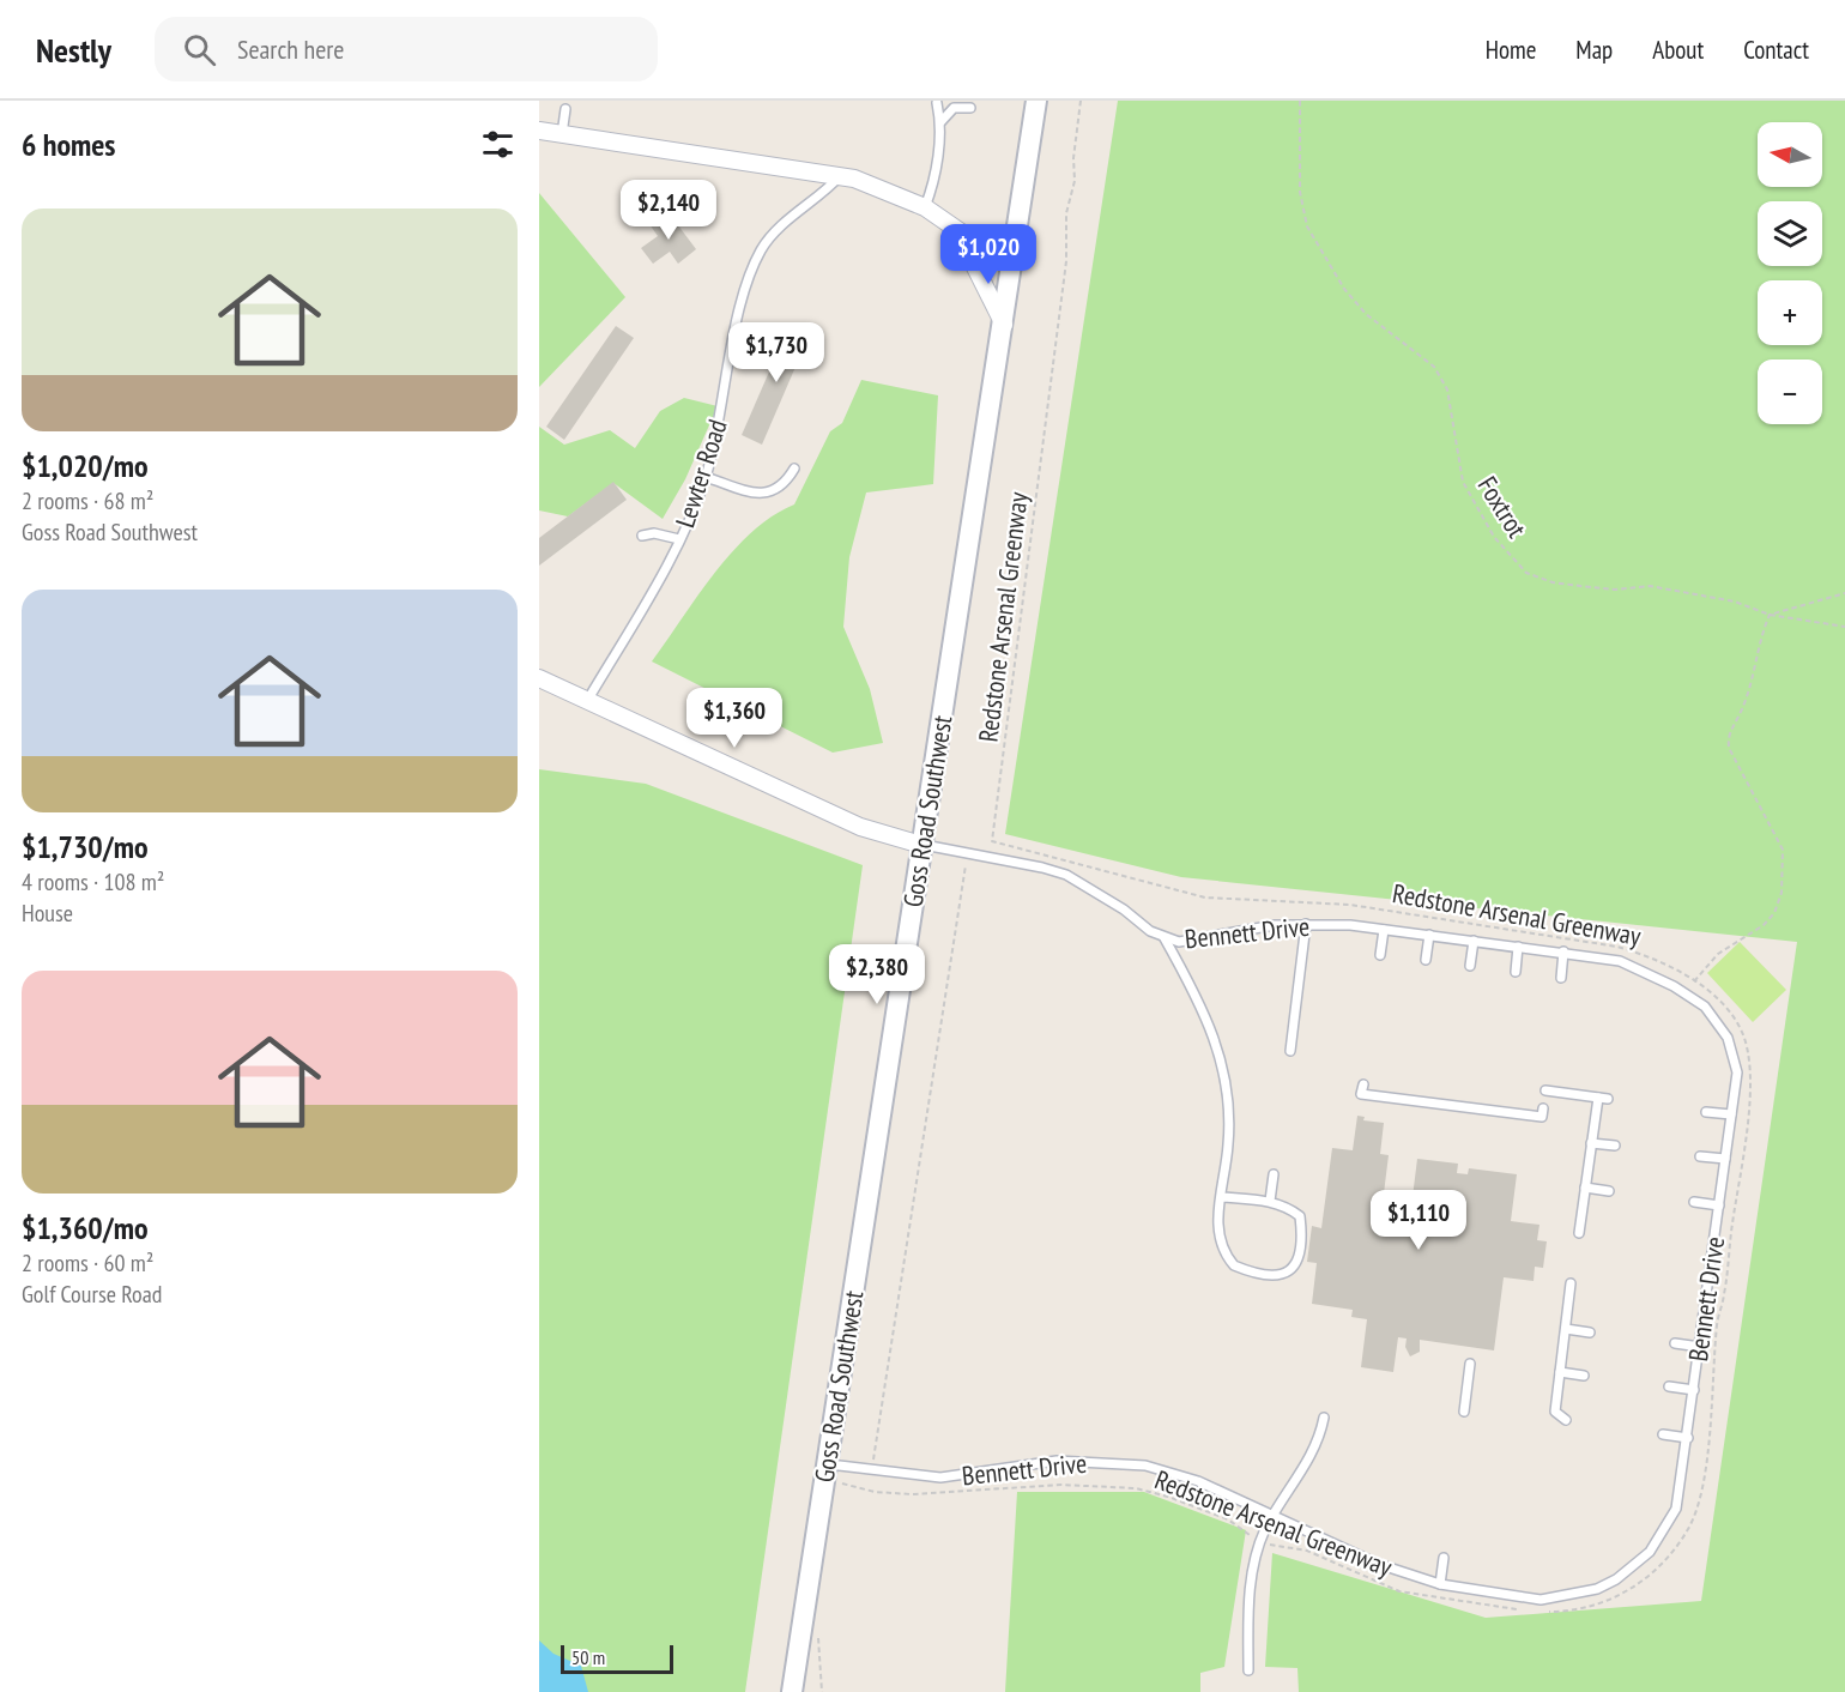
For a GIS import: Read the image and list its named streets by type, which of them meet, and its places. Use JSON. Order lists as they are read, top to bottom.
{
  "streets": {
    "street": ["Goss Road Southwest"],
    "lane": ["Lewter Road", "Bennett Drive"],
    "path": ["Foxtrot", "Redstone Arsenal Greenway"]
  },
  "crossings": [
    ["Goss Road Southwest", "Bennett Drive"]
  ],
  "scale_bar": "50 m",
  "north": "left",
  "page": {
    "header": "Nestly",
    "search": "Search here",
    "nav": [
      "Home",
      "Map",
      "About",
      "Contact"
    ],
    "heading": "6 homes",
    "map_buttons": ["+", "−"],
    "price": [
      "$2,140",
      "$1,020",
      "$1,730",
      "$1,360",
      "$2,380",
      "$1,110"
    ],
    "list": [
      {
        "name": "$1,020/mo",
        "note": "2 rooms · 68 m² · Goss Road Southwest"
      },
      {
        "name": "$1,730/mo",
        "note": "4 rooms · 108 m² · House"
      },
      {
        "name": "$1,360/mo",
        "note": "2 rooms · 60 m² · Golf Course Road"
      }
    ],
    "scale": "50 m"
  }
}
